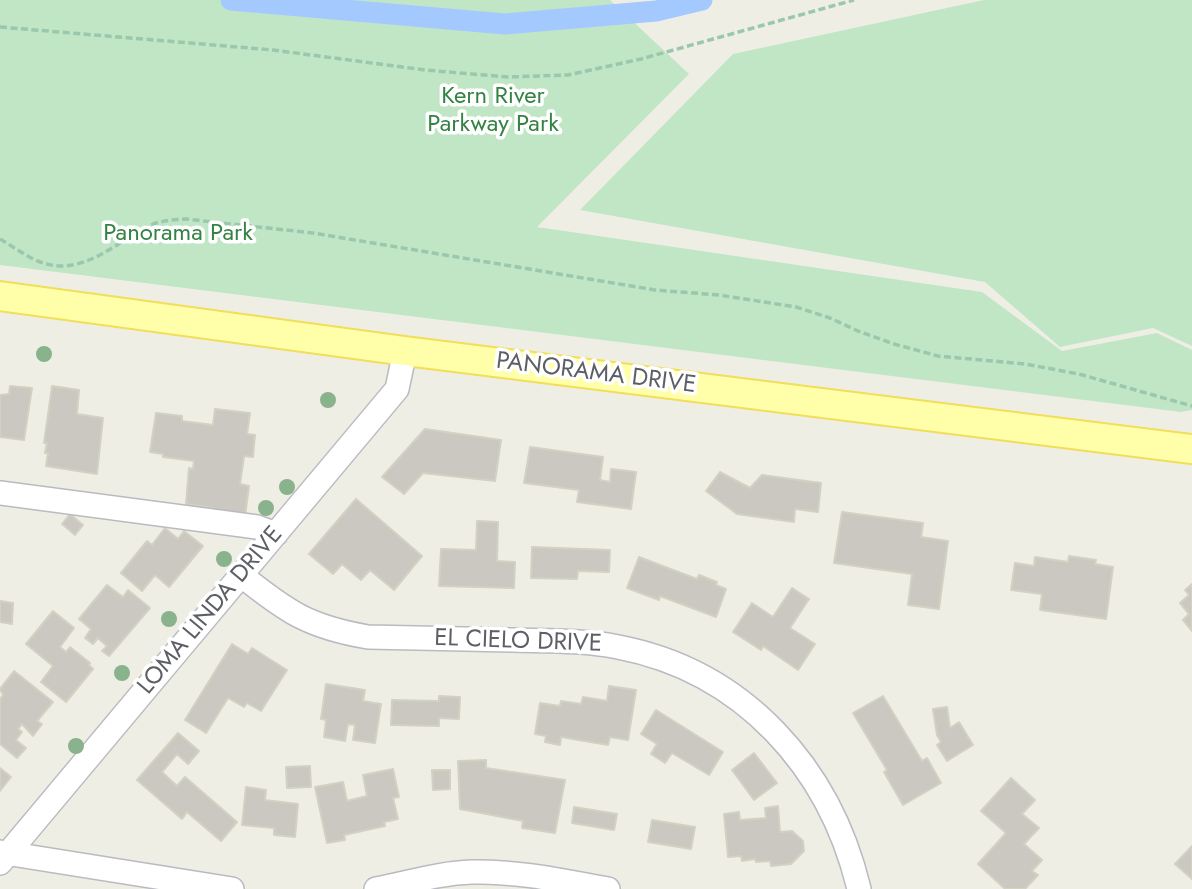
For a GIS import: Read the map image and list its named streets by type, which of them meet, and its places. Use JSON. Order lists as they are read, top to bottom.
{
  "streets": {
    "main road": ["PANORAMA DRIVE"],
    "street": ["LOMA LINDA DRIVE", "EL CIELO DRIVE"]
  },
  "crossings": [
    ["PANORAMA DRIVE", "LOMA LINDA DRIVE"],
    ["LOMA LINDA DRIVE", "EL CIELO DRIVE"]
  ],
  "parks": ["Kern River Parkway Park", "Panorama Park"]
}
